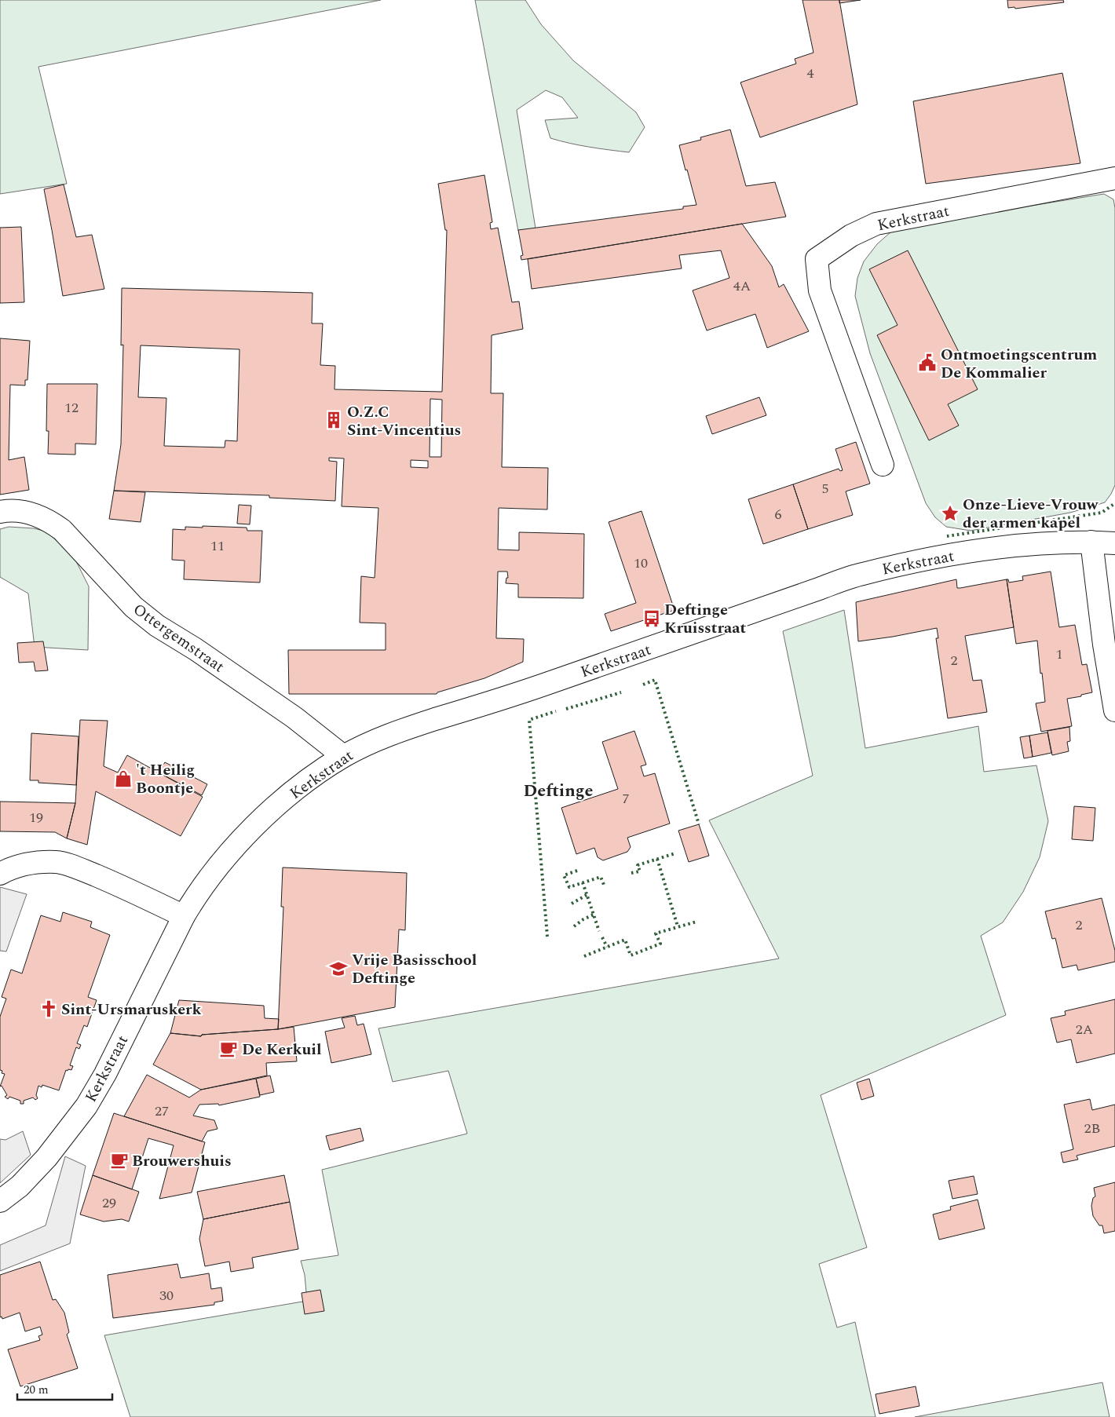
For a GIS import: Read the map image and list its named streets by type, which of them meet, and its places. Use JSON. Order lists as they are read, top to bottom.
{
  "streets": {
    "street": ["Kerkstraat", "Ottergemstraat"]
  },
  "crossings": [
    ["Kerkstraat", "Ottergemstraat"]
  ],
  "districts": ["Deftinge"],
  "places": {
    "public building": ["Ontmoetingscentrum De Kommalier"],
    "building": ["O.Z.C Sint-Vincentius"],
    "place": ["Onze-Lieve-Vrouw der armen kapel"],
    "bus stop": ["Deftinge Kruisstraat"],
    "shop": ["'t Heilig Boontje"],
    "school or university": ["Vrije Basisschool Deftinge"],
    "church": ["Sint-Ursmaruskerk"],
    "cafe": ["De Kerkuil", "Brouwershuis"]
  },
  "house_numbers": [
    "4",
    "4A",
    "12",
    "5",
    "6",
    "11",
    "10",
    "1",
    "2",
    "7",
    "19",
    "2",
    "2A",
    "27",
    "2B",
    "29",
    "30"
  ],
  "scale_bar": "20 m"
}
